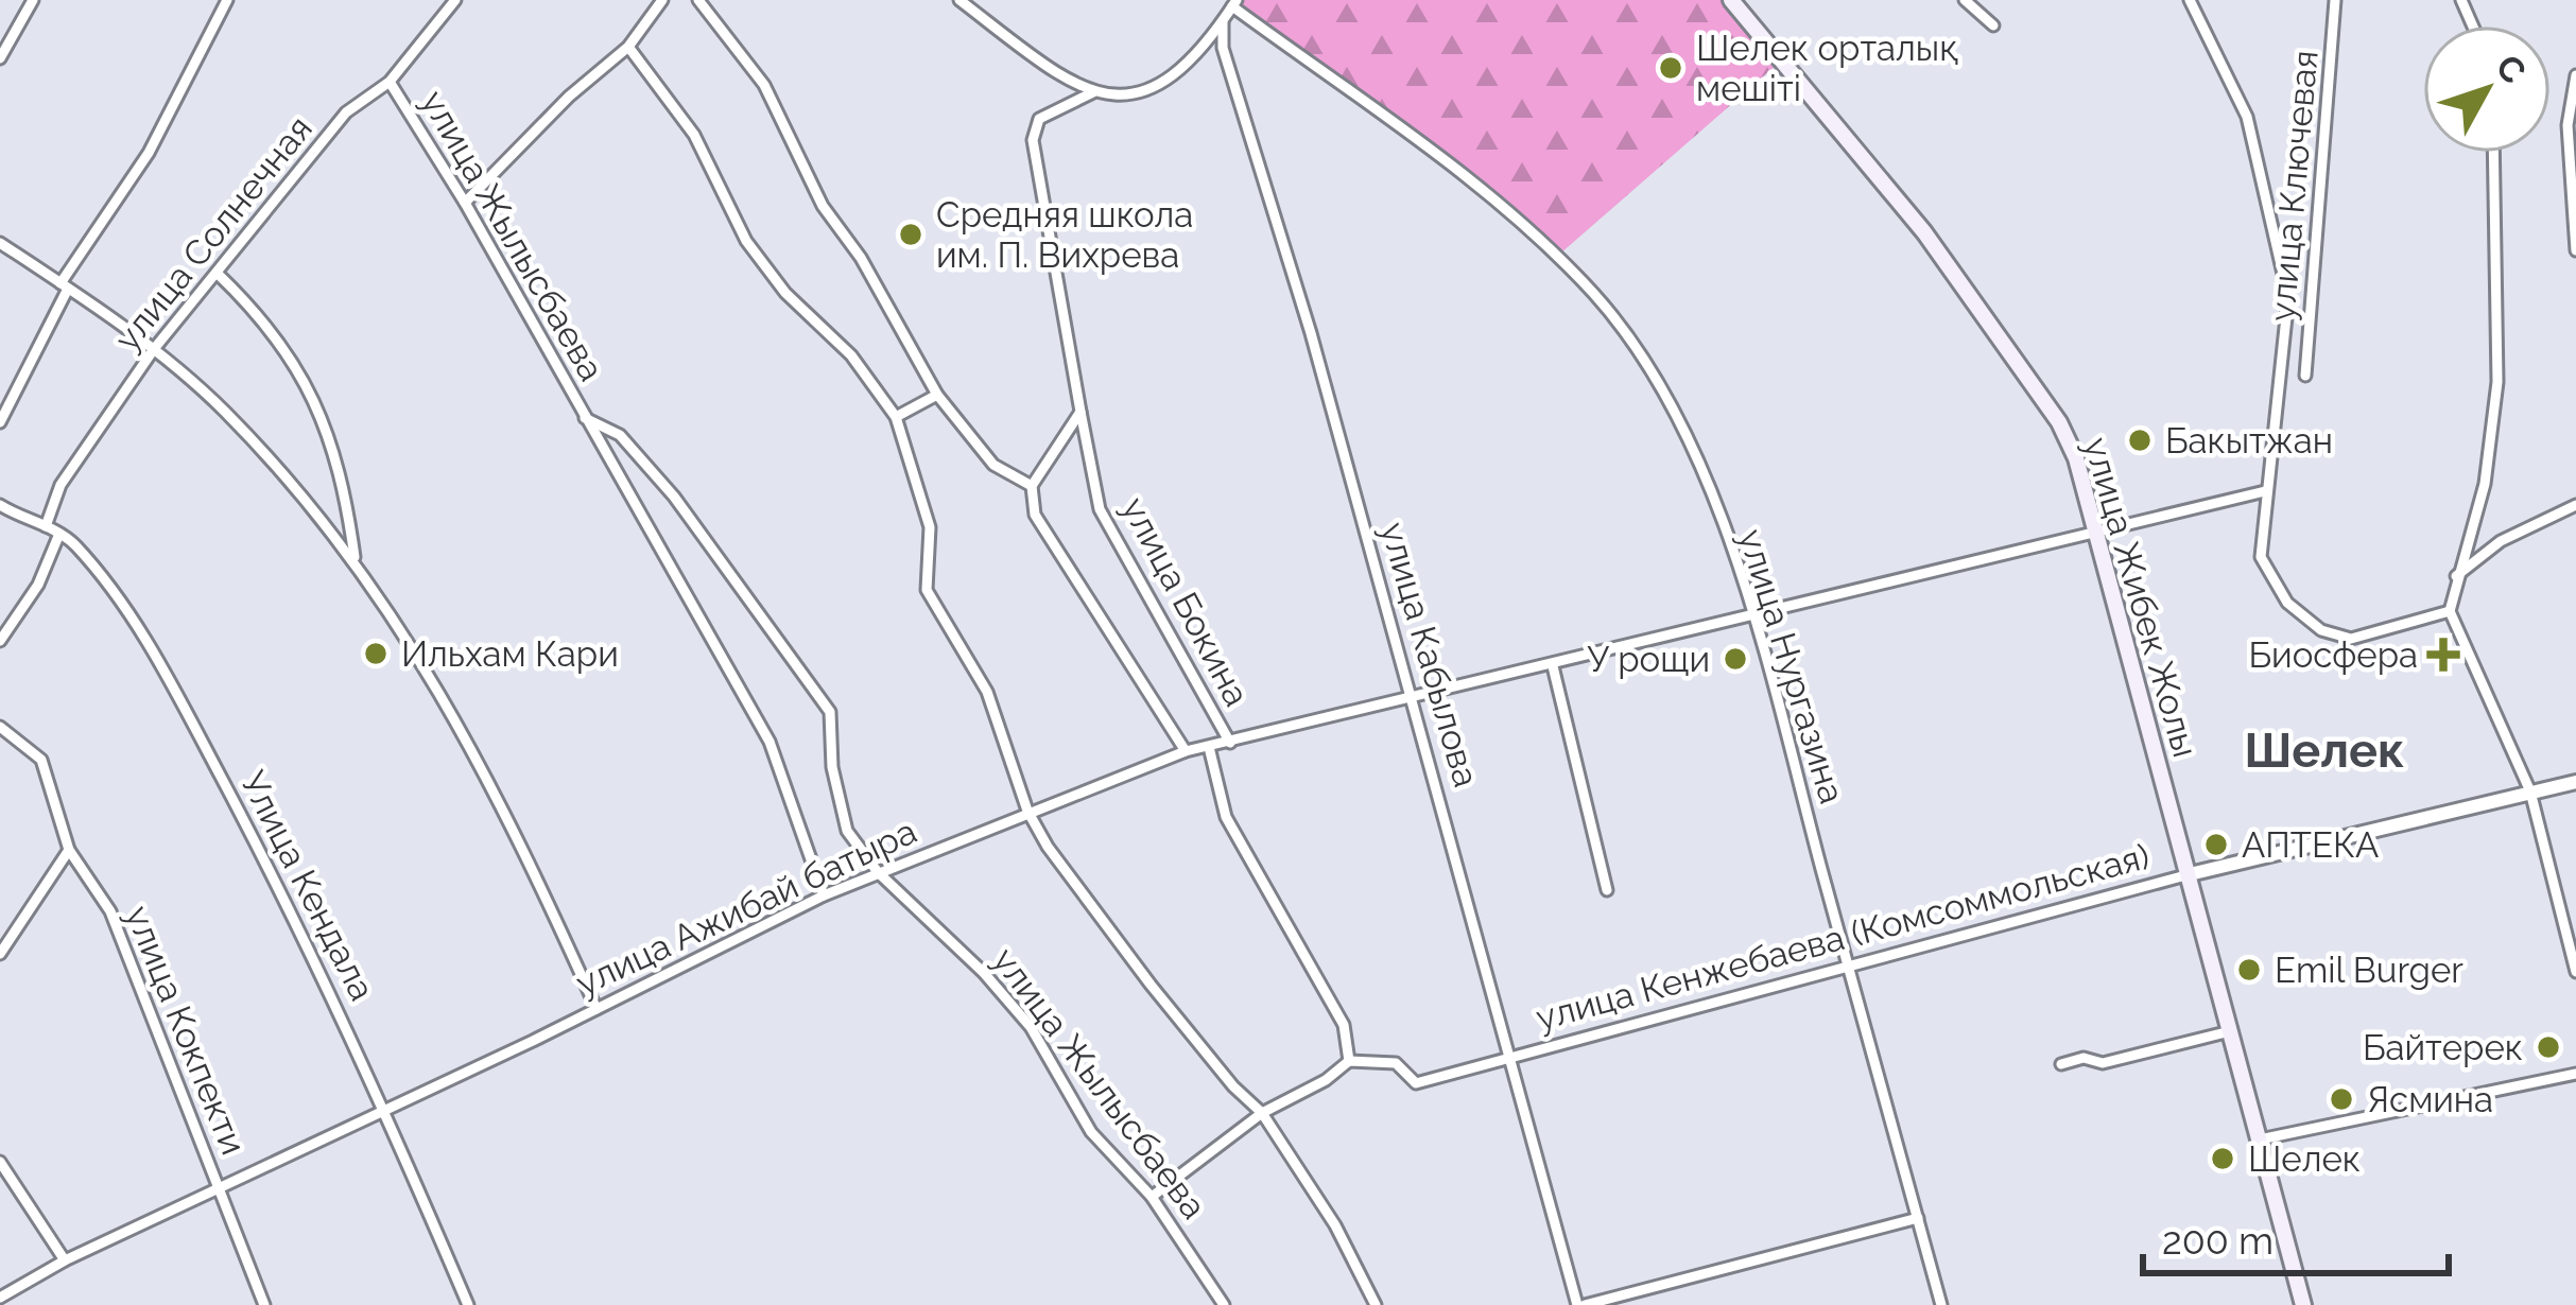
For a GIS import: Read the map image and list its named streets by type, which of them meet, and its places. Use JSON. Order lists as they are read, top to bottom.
{
  "streets": {
    "main road": ["улица Жибек Жолы"],
    "street": [
      "улица Ключевая",
      "улица Солнечная",
      "улица Жылысбаева",
      "улица Бокина",
      "улица Кабылова",
      "улица Нургазина",
      "Улица Кендала",
      "улица Ажибай батыра",
      "улица Кенжебаева (Комсоммольская)",
      "улица Кокпекти"
    ]
  },
  "crossings": [
    ["улица Солнечная", "улица Жылысбаева"],
    ["улица Солнечная", "Улица Кендала"],
    ["улица Жылысбаева", "улица Ажибай батыра"],
    ["улица Жибек Жолы", "улица Ажибай батыра"],
    ["улица Жибек Жолы", "улица Кенжебаева (Комсоммольская)"],
    ["улица Бокина", "улица Ажибай батыра"],
    ["улица Бокина", "улица Кенжебаева (Комсоммольская)"],
    ["улица Кабылова", "улица Нургазина"],
    ["улица Кабылова", "улица Ажибай батыра"],
    ["улица Кабылова", "улица Кенжебаева (Комсоммольская)"],
    ["улица Нургазина", "улица Ажибай батыра"],
    ["улица Нургазина", "улица Кенжебаева (Комсоммольская)"],
    ["Улица Кендала", "улица Ажибай батыра"],
    ["улица Ажибай батыра", "улица Кокпекти"]
  ],
  "districts": ["Шелек"],
  "places": {
    "other": [
      "Шелек орталық мешіті",
      "Средняя школа им. П. Вихрева",
      "Бакытжан",
      "Ильхам Кари",
      "У рощи",
      "АПТЕКА",
      "Emil Burger",
      "Байтерек",
      "Ясмина",
      "Шелек"
    ],
    "health": ["Биосфера"]
  },
  "scale_bar": "200 m",
  "north": "top right"
}
